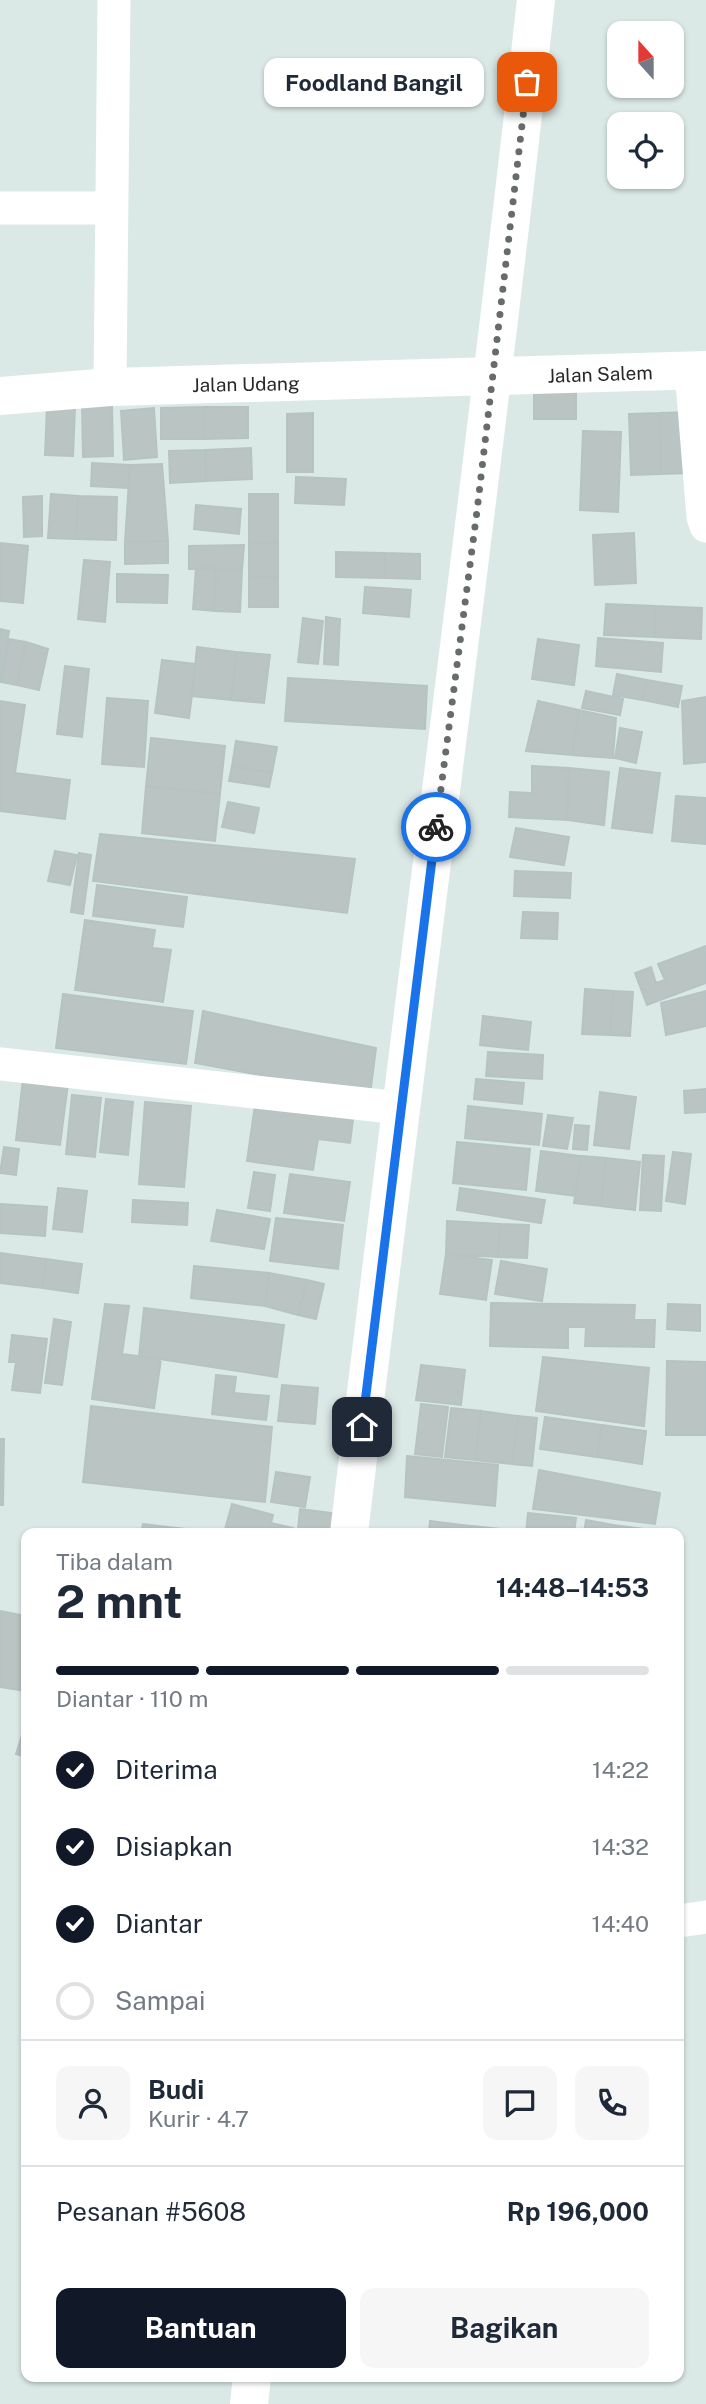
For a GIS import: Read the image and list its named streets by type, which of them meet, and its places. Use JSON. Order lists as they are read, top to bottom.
{
  "streets": {
    "main road": ["Jalan Salem", "Jalan Udang"]
  },
  "crossings": [
    ["Jalan Salem", "Jalan Udang"]
  ],
  "places": ["Foodland Bangil"],
  "north": "top",
  "page": {
    "bubble": "Foodland Bangil",
    "heading": ["2 mnt", "Tiba dalam", "14:48–14:53"],
    "panel": [
      "Budi",
      "Kurir · 4.7",
      "Pesanan #5608",
      "Rp 196,000"
    ],
    "bar": "Diantar · 110 m",
    "list": [
      ["Diterima", "14:22"],
      ["Disiapkan", "14:32"],
      ["Diantar", "14:40"],
      "Sampai"
    ],
    "buttons": ["Bantuan", "Bagikan"]
  }
}
